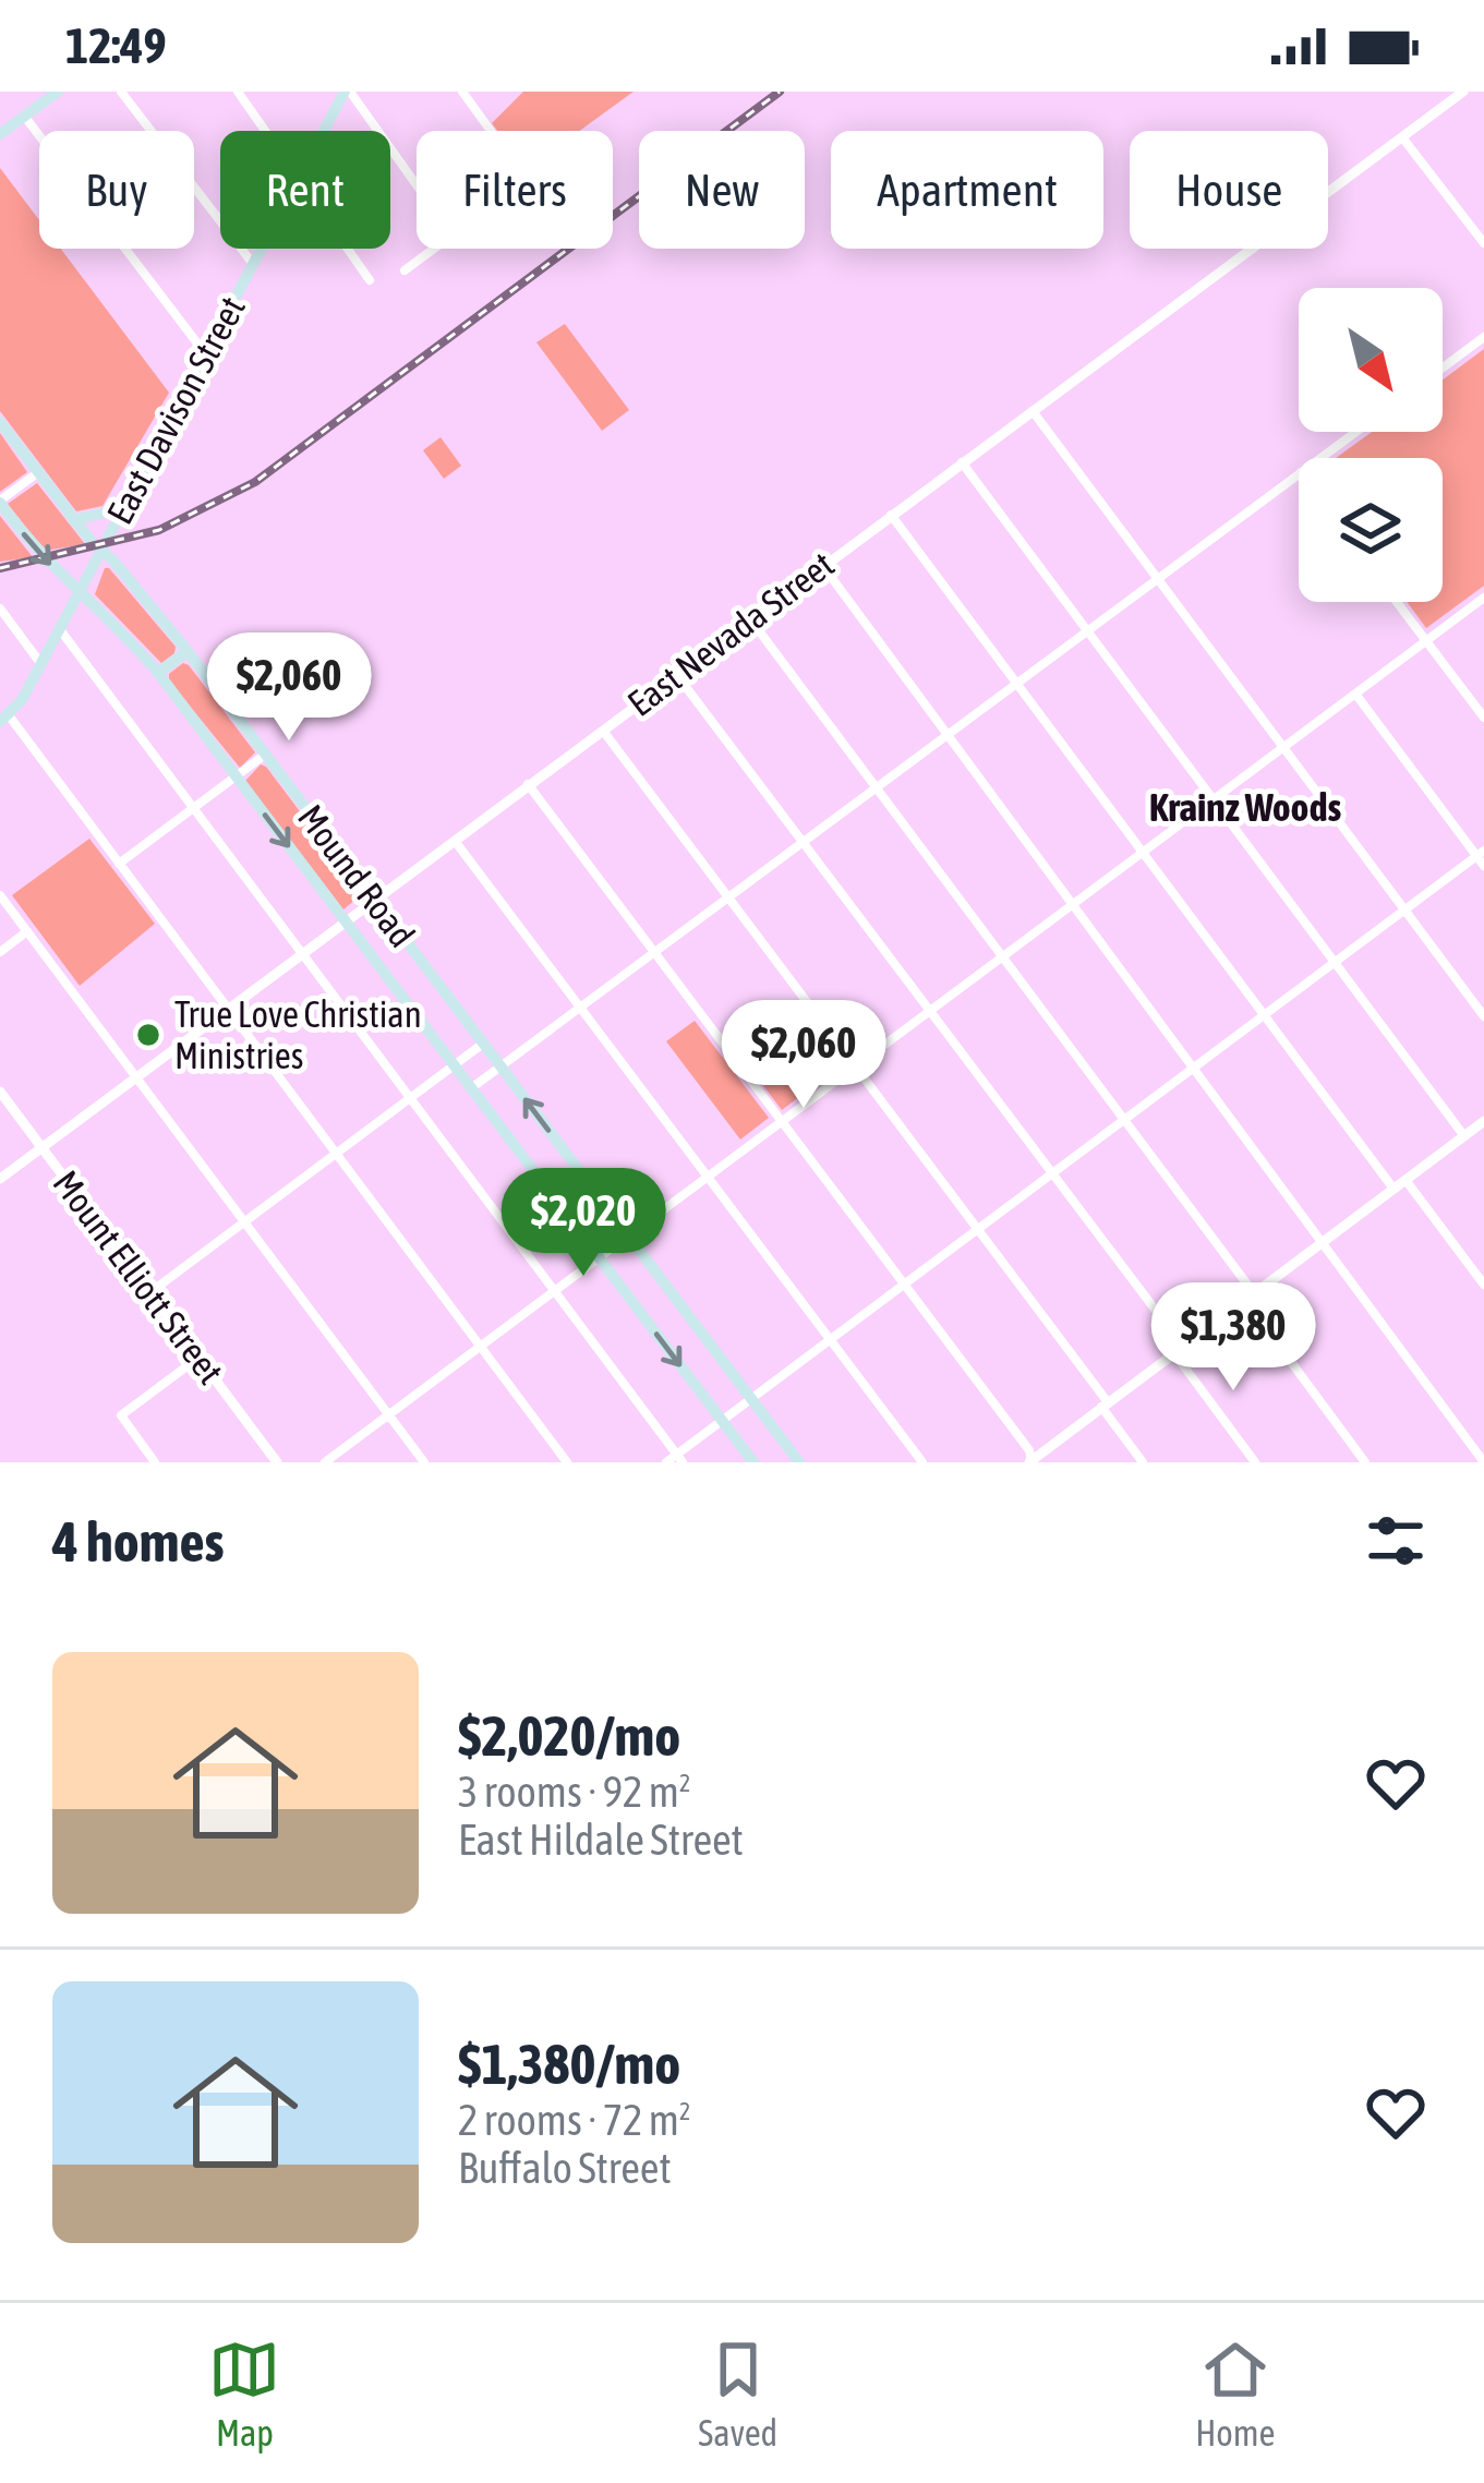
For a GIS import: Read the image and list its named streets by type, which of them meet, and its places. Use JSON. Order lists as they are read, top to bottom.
{
  "streets": {
    "main road": ["East Davison Street", "Mound Road"],
    "street": ["East Nevada Street", "Mount Elliott Street"]
  },
  "crossings": [
    ["East Davison Street", "Mound Road"],
    ["East Nevada Street", "Mound Road"],
    ["East Nevada Street", "Mount Elliott Street"]
  ],
  "districts": ["Krainz Woods"],
  "places": ["True Love Christian Ministries"],
  "north": "bottom right",
  "page": {
    "status": "12:49",
    "chip": [
      "Buy",
      "Rent",
      "Filters",
      "New",
      "Apartment",
      "House"
    ],
    "price": [
      "$2,060",
      "$2,060",
      "$2,020",
      "$1,380"
    ],
    "heading": "4 homes",
    "list": [
      {
        "name": "$2,020/mo",
        "note": "3 rooms · 92 m² · East Hildale Street"
      },
      {
        "name": "$1,380/mo",
        "note": "2 rooms · 72 m² · Buffalo Street"
      }
    ],
    "tabs": ["Map", "Saved", "Home"]
  }
}
